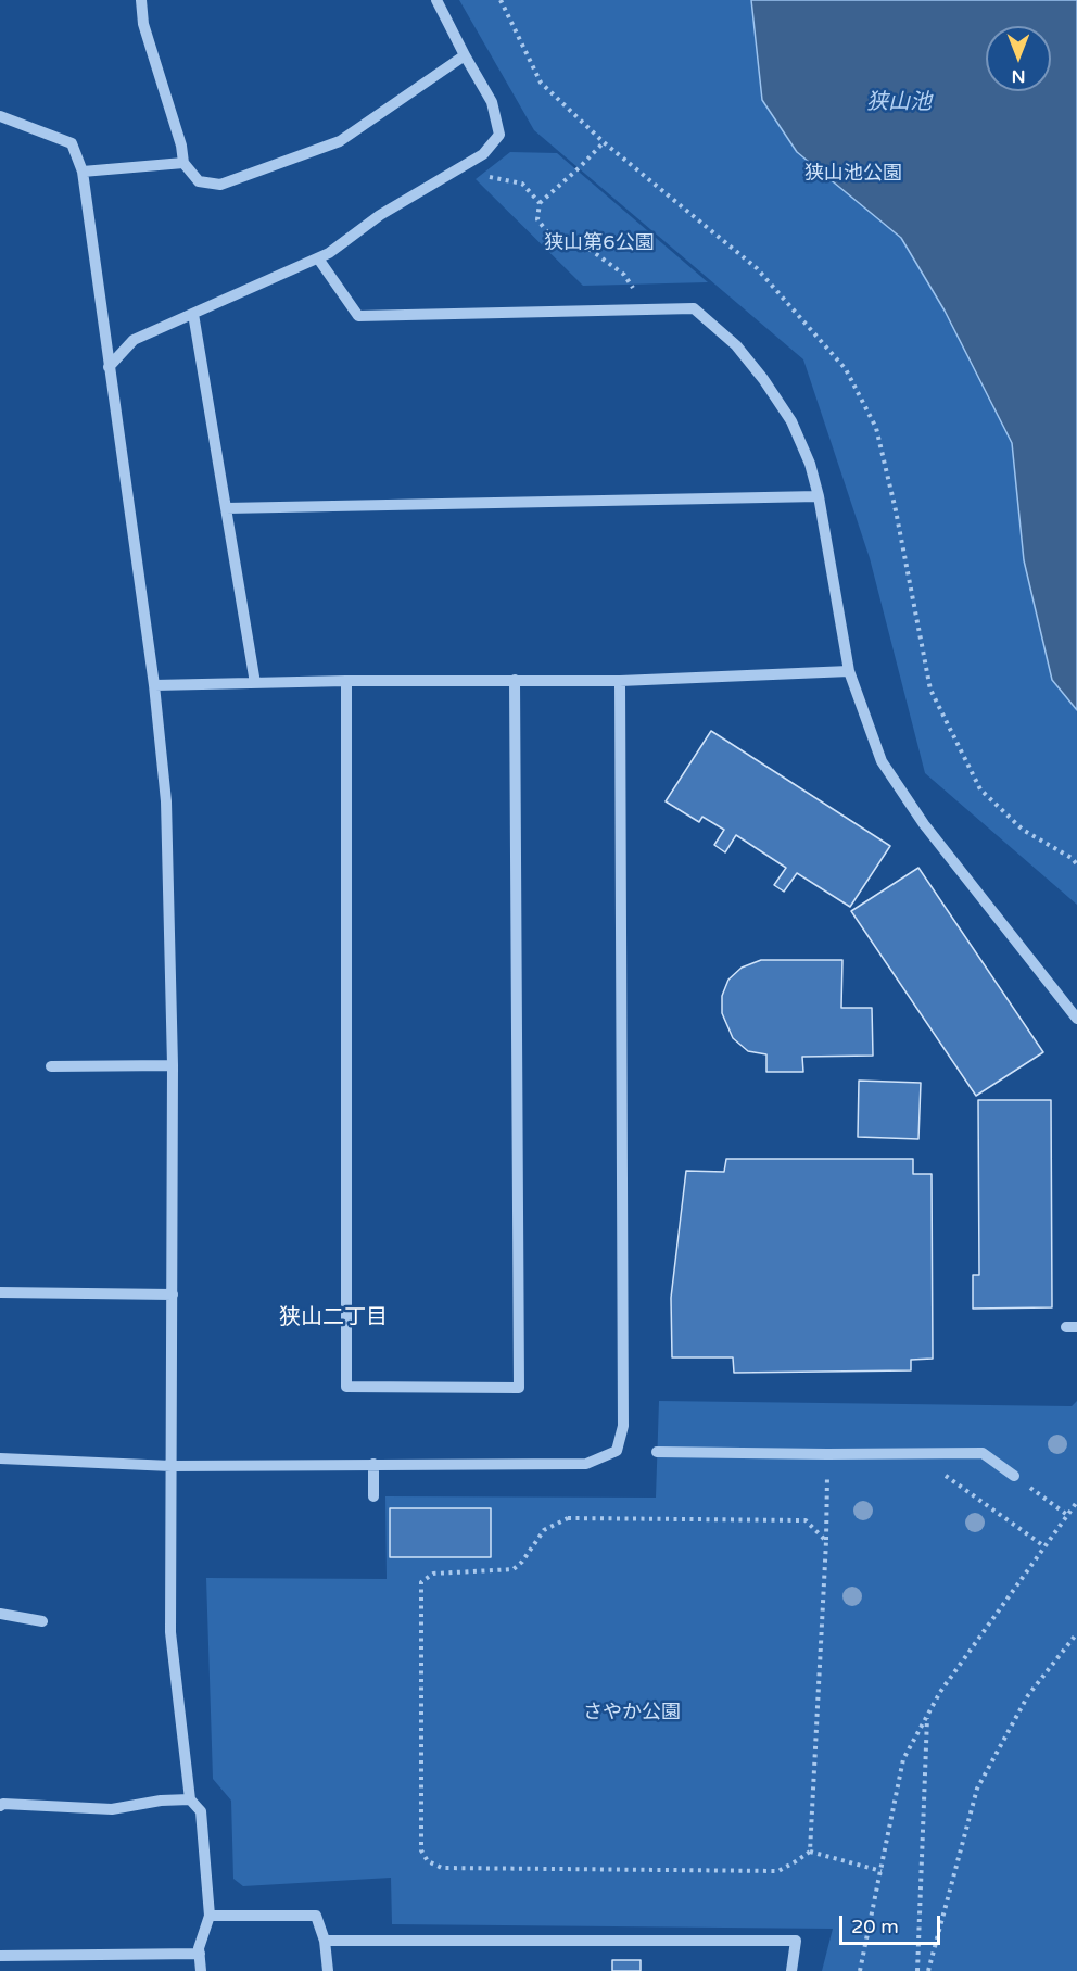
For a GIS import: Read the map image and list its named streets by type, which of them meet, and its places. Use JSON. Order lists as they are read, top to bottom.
{
  "districts": ["狭山二丁目"],
  "water": ["狭山池"],
  "parks": ["狭山池公園", "狭山第6公園", "さやか公園"],
  "scale_bar": "20 m",
  "north": "bottom"
}
